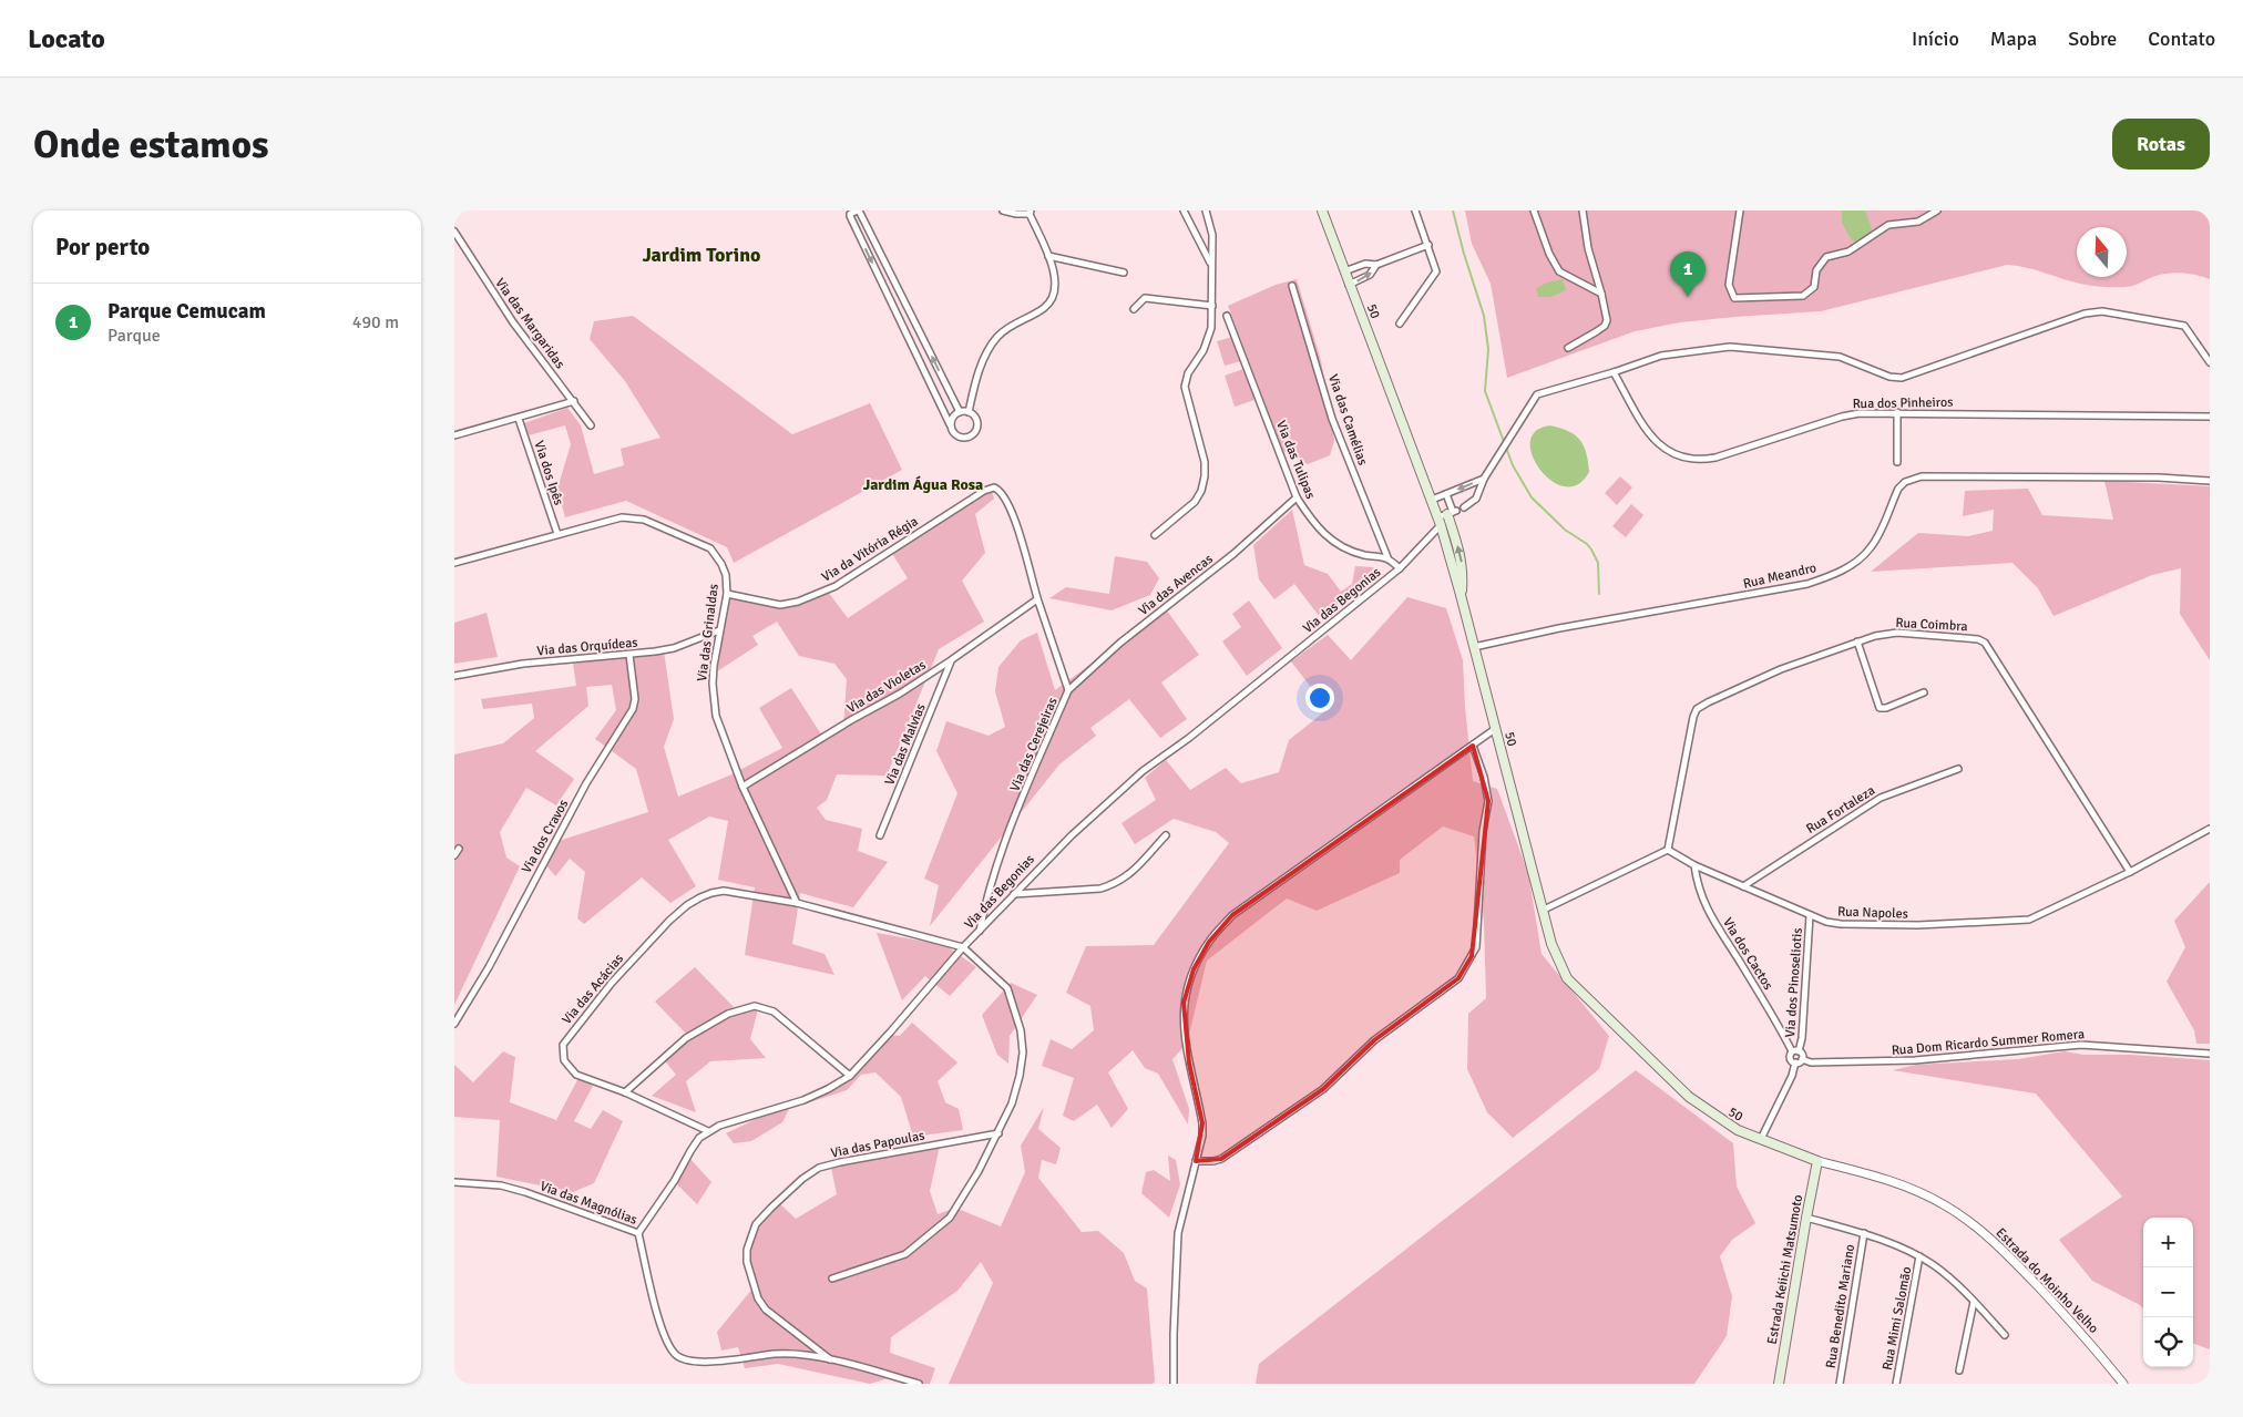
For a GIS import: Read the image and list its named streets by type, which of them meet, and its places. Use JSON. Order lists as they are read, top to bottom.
{
  "streets": {
    "main road": ["50", "Estrada Keiichi Matsumoto"],
    "street": [
      "Via das Margaridas",
      "Rua dos Pinheiros",
      "Via das Camélias",
      "Via das Tulipas",
      "Via dos Ipês",
      "Via da Vitória Régia",
      "Rua Meandro",
      "Via das Avencas",
      "Via das Begonias",
      "Rua Coimbra",
      "Via das Grinaldas",
      "Via das Orquídeas",
      "Via das Violetas",
      "Via das Malvias",
      "Via das Cerejeiras",
      "Rua Fortaleza",
      "Via dos Cravos",
      "Rua Napoles",
      "Via dos Cactos",
      "Via dos Pinoseliotis",
      "Via das Acácias",
      "Rua Dom Ricardo Summer Romera",
      "Via das Papoulas",
      "Via das Magnólias",
      "Estrada do Moinho Velho",
      "Rua Benedito Mariano",
      "Rua Mimi Salomão"
    ]
  },
  "crossings": [
    ["50", "Rua Meandro"],
    ["50", "Estrada Keiichi Matsumoto"],
    ["50", "Estrada do Moinho Velho"],
    ["Via das Camélias", "Via das Tulipas"],
    ["Via das Tulipas", "Via das Avencas"],
    ["Via dos Ipês", "Via das Grinaldas"],
    ["Via da Vitória Régia", "Via das Grinaldas"],
    ["Via da Vitória Régia", "Via das Cerejeiras"],
    ["Via das Avencas", "Via das Cerejeiras"],
    ["Via das Begonias", "Via das Cerejeiras"],
    ["Via das Begonias", "Via das Acácias"],
    ["Via das Begonias", "Via das Magnólias"],
    ["Rua Coimbra", "Rua Napoles"],
    ["Via das Grinaldas", "Via das Orquídeas"],
    ["Via das Grinaldas", "Via das Violetas"],
    ["Via das Grinaldas", "Via das Acácias"],
    ["Via das Orquídeas", "Via dos Cravos"],
    ["Via das Violetas", "Via das Malvias"],
    ["Via das Violetas", "Via das Cerejeiras"],
    ["Rua Fortaleza", "Rua Napoles"],
    ["Rua Napoles", "Via dos Cactos"],
    ["Rua Napoles", "Via dos Pinoseliotis"],
    ["Via dos Cactos", "Via dos Pinoseliotis"],
    ["Via dos Cactos", "Rua Dom Ricardo Summer Romera"],
    ["Via dos Pinoseliotis", "Rua Dom Ricardo Summer Romera"],
    ["Via das Papoulas", "Via das Magnólias"],
    ["Estrada Keiichi Matsumoto", "Estrada do Moinho Velho"]
  ],
  "districts": ["Jardim Torino", "Jardim Água Rosa"],
  "north": "top",
  "page": {
    "header": "Locato",
    "nav": [
      "Início",
      "Mapa",
      "Sobre",
      "Contato"
    ],
    "buttons": "Rotas",
    "title": "Onde estamos",
    "heading": "Por perto",
    "pins": "1",
    "list": [
      {
        "mark": "1",
        "name": "Parque Cemucam",
        "note": "Parque",
        "value": "490 m"
      }
    ],
    "map_buttons": ["+", "−"]
  }
}
